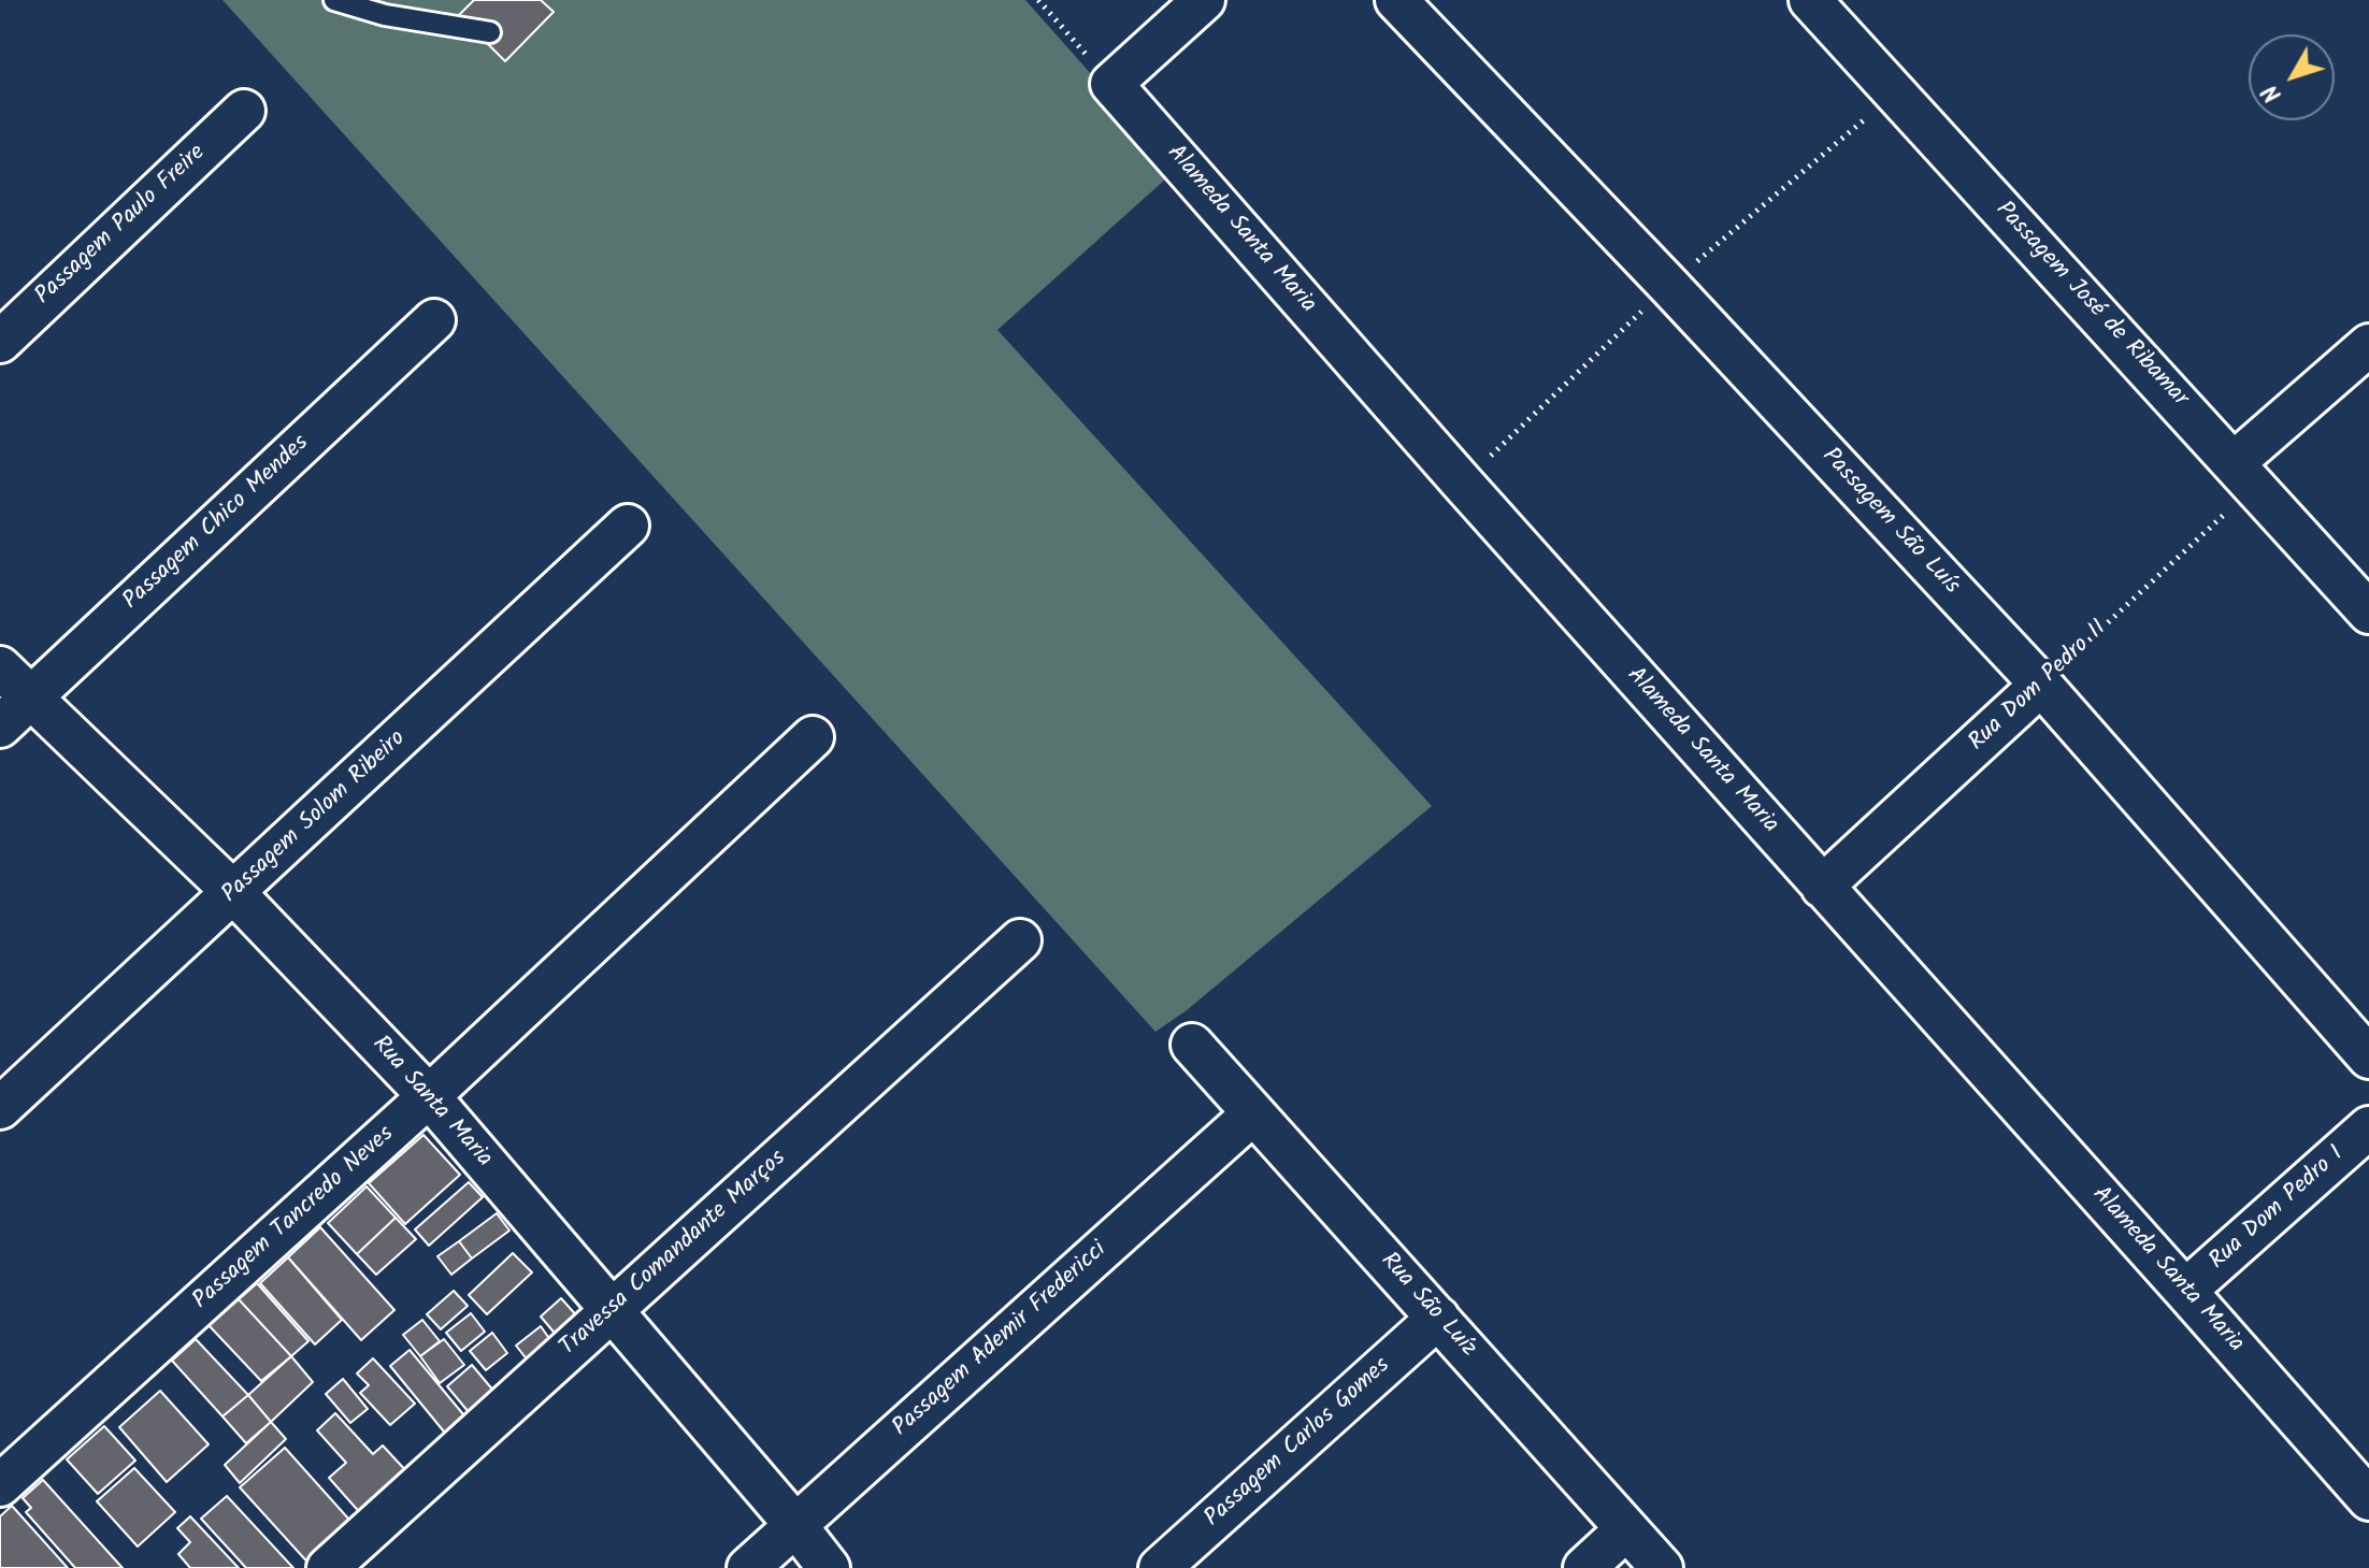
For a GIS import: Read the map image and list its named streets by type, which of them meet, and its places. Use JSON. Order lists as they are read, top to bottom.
{
  "streets": {
    "street": [
      "Passagem Paulo Freire",
      "Alameda Santa Maria",
      "Passagem José de Ribamar",
      "Passagem São Luís",
      "Passagem Chico Mendes",
      "Rua Dom Pedro II",
      "Passagem Solom Ribeiro",
      "Rua Santa Maria",
      "Rua Dom Pedro I",
      "Passagem Tancredo Neves",
      "Travessa Comandante Marços",
      "Rua São Luíz",
      "Passagem Ademir Fredericci",
      "Passagem Carlos Gomes"
    ]
  },
  "crossings": [
    ["Alameda Santa Maria", "Rua Dom Pedro II"],
    ["Alameda Santa Maria", "Rua Dom Pedro I"],
    ["Passagem José de Ribamar", "Rua Dom Pedro II"],
    ["Passagem São Luís", "Rua Dom Pedro II"],
    ["Passagem Chico Mendes", "Rua Santa Maria"],
    ["Passagem Solom Ribeiro", "Rua Santa Maria"],
    ["Rua Santa Maria", "Passagem Tancredo Neves"],
    ["Rua Santa Maria", "Travessa Comandante Marços"],
    ["Rua Santa Maria", "Passagem Ademir Fredericci"],
    ["Rua São Luíz", "Passagem Ademir Fredericci"],
    ["Rua São Luíz", "Passagem Carlos Gomes"]
  ],
  "north": "bottom left"
}
